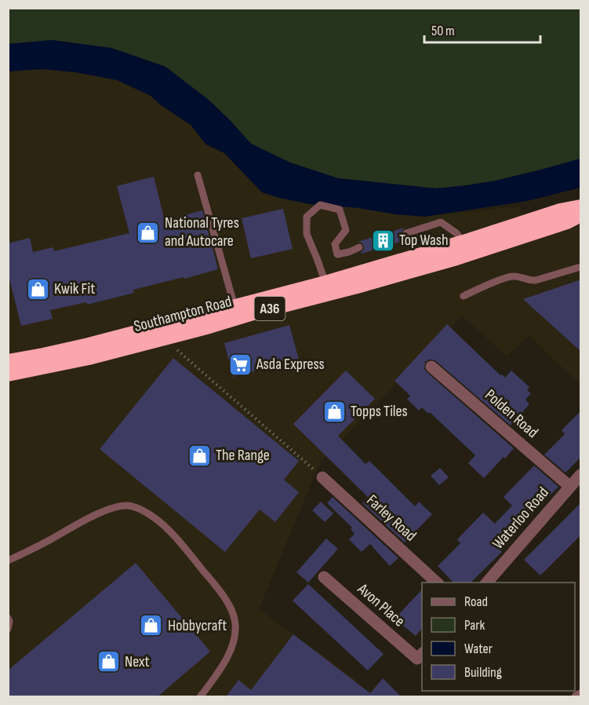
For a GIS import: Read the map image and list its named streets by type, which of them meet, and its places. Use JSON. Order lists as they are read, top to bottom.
{
  "streets": {
    "highway": ["A36", "Southampton Road"],
    "street": [
      "Polden Road",
      "Farley Road",
      "Waterloo Road",
      "Avon Place"
    ]
  },
  "crossings": [
    ["Polden Road", "Waterloo Road"]
  ],
  "places": {
    "shop": [
      "National Tyres and Autocare",
      "Kwik Fit",
      "Topps Tiles",
      "The Range",
      "Hobbycraft",
      "Next"
    ],
    "building": ["Top Wash"],
    "supermarket": ["Asda Express"]
  },
  "legend": [
    "Road",
    "Park",
    "Water",
    "Building"
  ],
  "scale_bar": "50 m"
}
